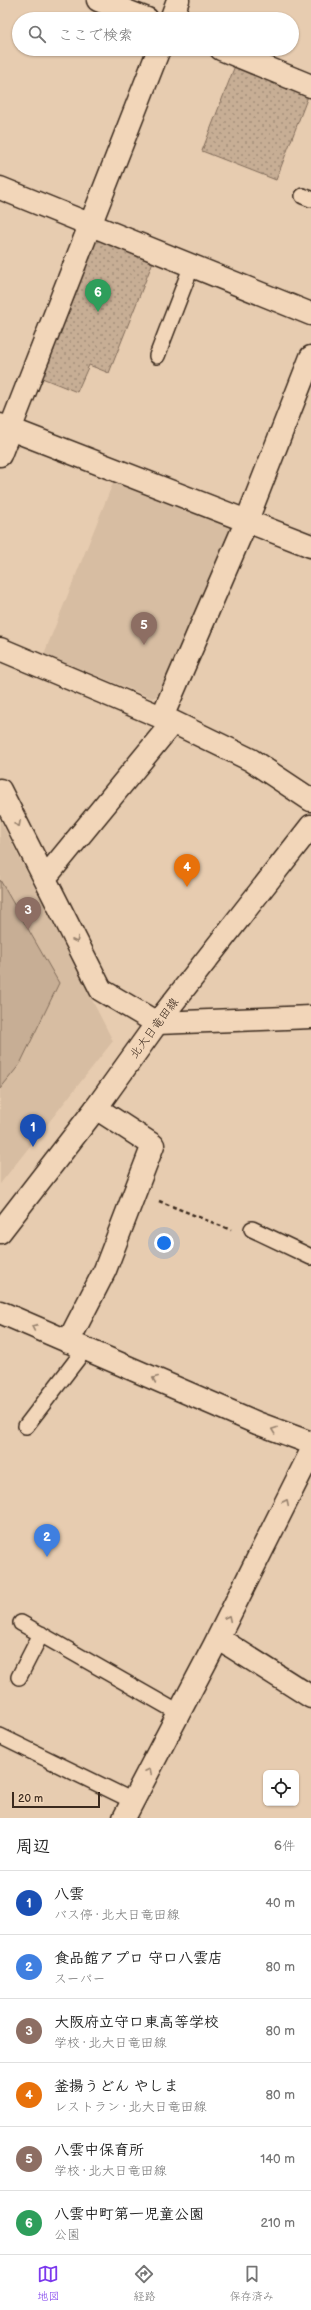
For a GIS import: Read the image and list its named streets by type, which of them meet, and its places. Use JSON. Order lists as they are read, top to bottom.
{
  "streets": {
    "street": ["北大日竜田線"]
  },
  "scale_bar": "20 m",
  "page": {
    "search": "ここで検索",
    "pins": [
      "6",
      "5",
      "4",
      "3",
      "1",
      "2"
    ],
    "scale": "20 m",
    "heading": ["周辺", "6件"],
    "list": [
      {
        "mark": "1",
        "name": "八雲",
        "note": "バス停 · 北大日竜田線",
        "value": "40 m"
      },
      {
        "mark": "2",
        "name": "食品館アプロ 守口八雲店",
        "note": "スーパー",
        "value": "80 m"
      },
      {
        "mark": "3",
        "name": "大阪府立守口東高等学校",
        "note": "学校 · 北大日竜田線",
        "value": "80 m"
      },
      {
        "mark": "4",
        "name": "釜揚うどん やしま",
        "note": "レストラン · 北大日竜田線",
        "value": "80 m"
      },
      {
        "mark": "5",
        "name": "八雲中保育所",
        "note": "学校 · 北大日竜田線",
        "value": "140 m"
      },
      {
        "mark": "6",
        "name": "八雲中町第一児童公園",
        "note": "公園",
        "value": "210 m"
      }
    ],
    "nav": ["地図", "経路", "保存済み"]
  }
}
